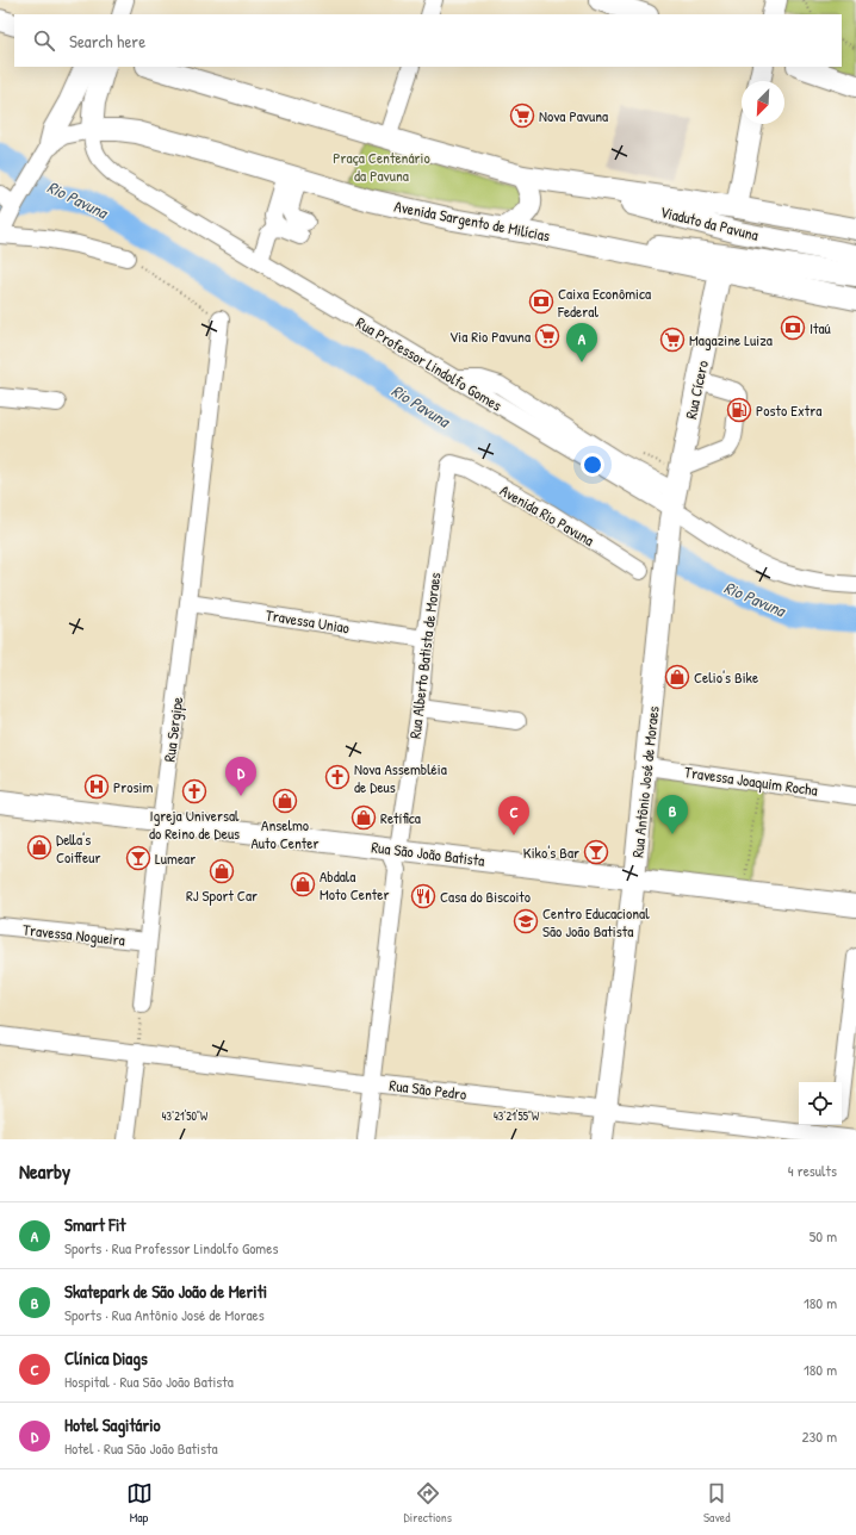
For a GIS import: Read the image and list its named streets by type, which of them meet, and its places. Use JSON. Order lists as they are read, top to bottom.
{
  "streets": {
    "main road": [
      "Avenida Sargento de Milícias",
      "Viaduto da Pavuna",
      "Rua Professor Lindolfo Gomes",
      "Rua Cícero",
      "Rua Antônio José de Moraes",
      "Rua São João Batista"
    ],
    "street": [
      "Avenida Rio Pavuna",
      "Travessa Uniao",
      "Rua Alberto Batista de Moraes",
      "Rua Sergipe",
      "Travessa Joaquim Rocha",
      "Travessa Nogueira",
      "Rua São Pedro"
    ]
  },
  "crossings": [
    ["Avenida Sargento de Milícias", "Viaduto da Pavuna"],
    ["Avenida Sargento de Milícias", "Rua Professor Lindolfo Gomes"],
    ["Viaduto da Pavuna", "Rua Cícero"],
    ["Rua Professor Lindolfo Gomes", "Rua Cícero"],
    ["Rua Professor Lindolfo Gomes", "Rua Antônio José de Moraes"],
    ["Rua Cícero", "Rua Antônio José de Moraes"],
    ["Avenida Rio Pavuna", "Rua Alberto Batista de Moraes"],
    ["Travessa Uniao", "Rua Alberto Batista de Moraes"],
    ["Travessa Uniao", "Rua Sergipe"],
    ["Rua Alberto Batista de Moraes", "Rua São João Batista"],
    ["Rua Alberto Batista de Moraes", "Rua São Pedro"],
    ["Rua Sergipe", "Rua São João Batista"],
    ["Rua Sergipe", "Travessa Nogueira"],
    ["Travessa Joaquim Rocha", "Rua Antônio José de Moraes"],
    ["Rua Antônio José de Moraes", "Rua São João Batista"],
    ["Rua Antônio José de Moraes", "Rua São Pedro"]
  ],
  "water": ["Rio Pavuna"],
  "parks": ["Praça Centenário da Pavuna"],
  "places": {
    "supermarket": ["Nova Pavuna", "Via Rio Pavuna", "Magazine Luiza"],
    "bank": ["Caixa Econômica Federal", "Itaú"],
    "fuel station": ["Posto Extra"],
    "shop": [
      "Celio's Bike",
      "Anselmo Auto Center",
      "Retífica",
      "Della's Coiffeur",
      "RJ Sport Car",
      "Abdala Moto Center"
    ],
    "church": ["Nova Assembléia de Deus", "Igreja Universal do Reino de Deus"],
    "hospital": ["Prosim"],
    "bar": ["Kiko's Bar", "Lumear"],
    "restaurant": ["Casa do Biscoito"],
    "school or university": ["Centro Educacional São João Batista"]
  },
  "north": "bottom left",
  "page": {
    "search": "Search here",
    "pins": [
      "A",
      "D",
      "B",
      "C"
    ],
    "heading": ["Nearby", "4 results"],
    "list": [
      {
        "mark": "A",
        "name": "Smart Fit",
        "note": "Sports · Rua Professor Lindolfo Gomes",
        "value": "50 m"
      },
      {
        "mark": "B",
        "name": "Skatepark de São João de Meriti",
        "note": "Sports · Rua Antônio José de Moraes",
        "value": "180 m"
      },
      {
        "mark": "C",
        "name": "Clínica Diags",
        "note": "Hospital · Rua São João Batista",
        "value": "180 m"
      },
      {
        "mark": "D",
        "name": "Hotel Sagitário",
        "note": "Hotel · Rua São João Batista",
        "value": "230 m"
      }
    ],
    "nav": ["Map", "Directions", "Saved"]
  },
  "coordinates": ["43°21'50\"W", "43°21'55\"W"]
}
